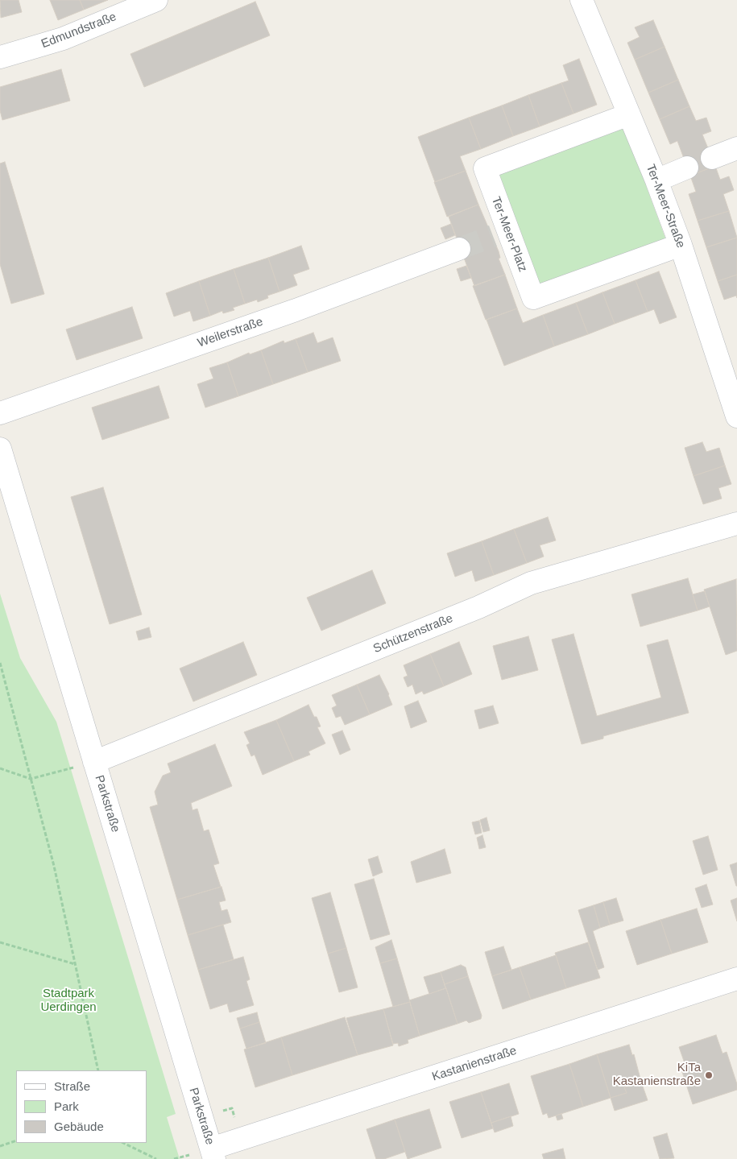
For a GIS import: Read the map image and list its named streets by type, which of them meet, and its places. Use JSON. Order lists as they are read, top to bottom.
{
  "streets": {
    "street": [
      "Edmundstraße",
      "Ter-Meer-Straße",
      "Ter-Meer-Platz",
      "Weilerstraße",
      "Schützenstraße",
      "Parkstraße",
      "Kastanienstraße"
    ]
  },
  "crossings": [
    ["Ter-Meer-Straße", "Ter-Meer-Platz"],
    ["Schützenstraße", "Parkstraße"],
    ["Parkstraße", "Kastanienstraße"]
  ],
  "parks": ["Stadtpark Uerdingen"],
  "places": ["KiTa Kastanienstraße"],
  "legend": ["Straße", "Park", "Gebäude"]
}
